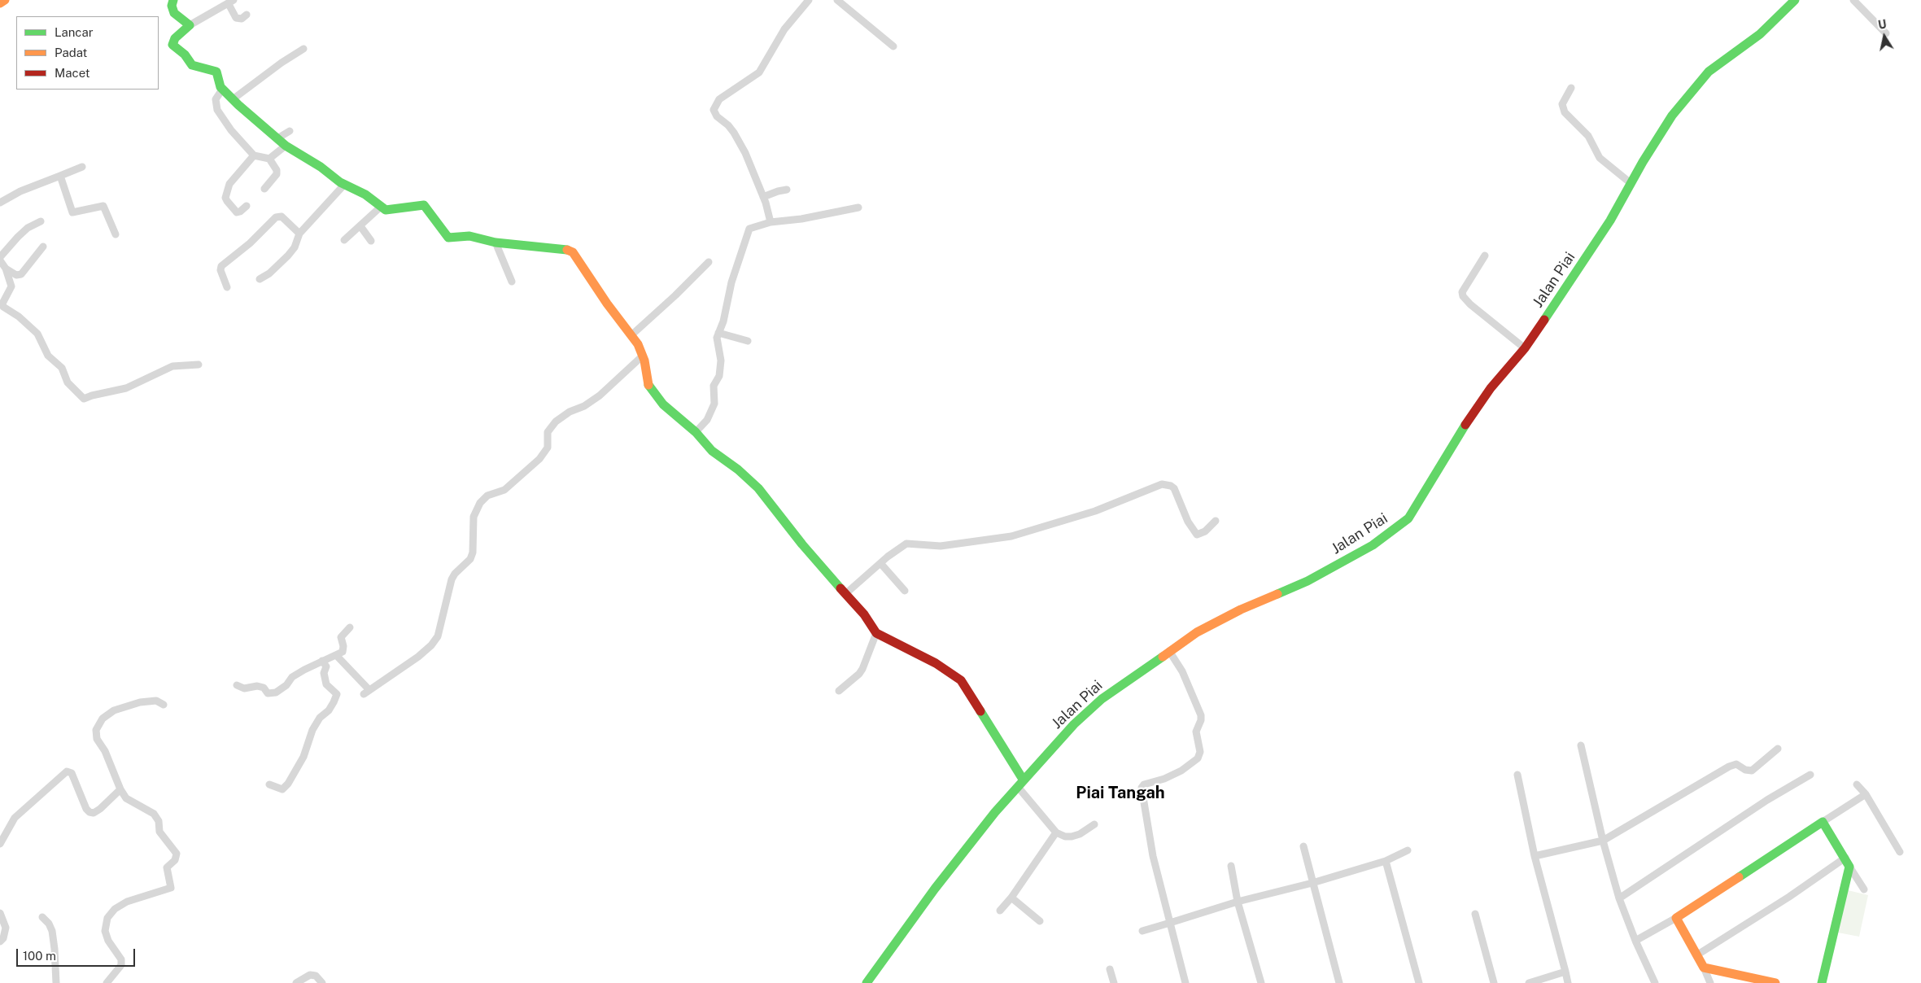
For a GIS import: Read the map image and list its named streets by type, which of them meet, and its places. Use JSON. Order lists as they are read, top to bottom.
{
  "streets": {
    "street": ["Jalan Piai"]
  },
  "districts": ["Piai Tangah"],
  "legend": ["Lancar", "Padat", "Macet"],
  "scale_bar": "100 m",
  "north": "top"
}
